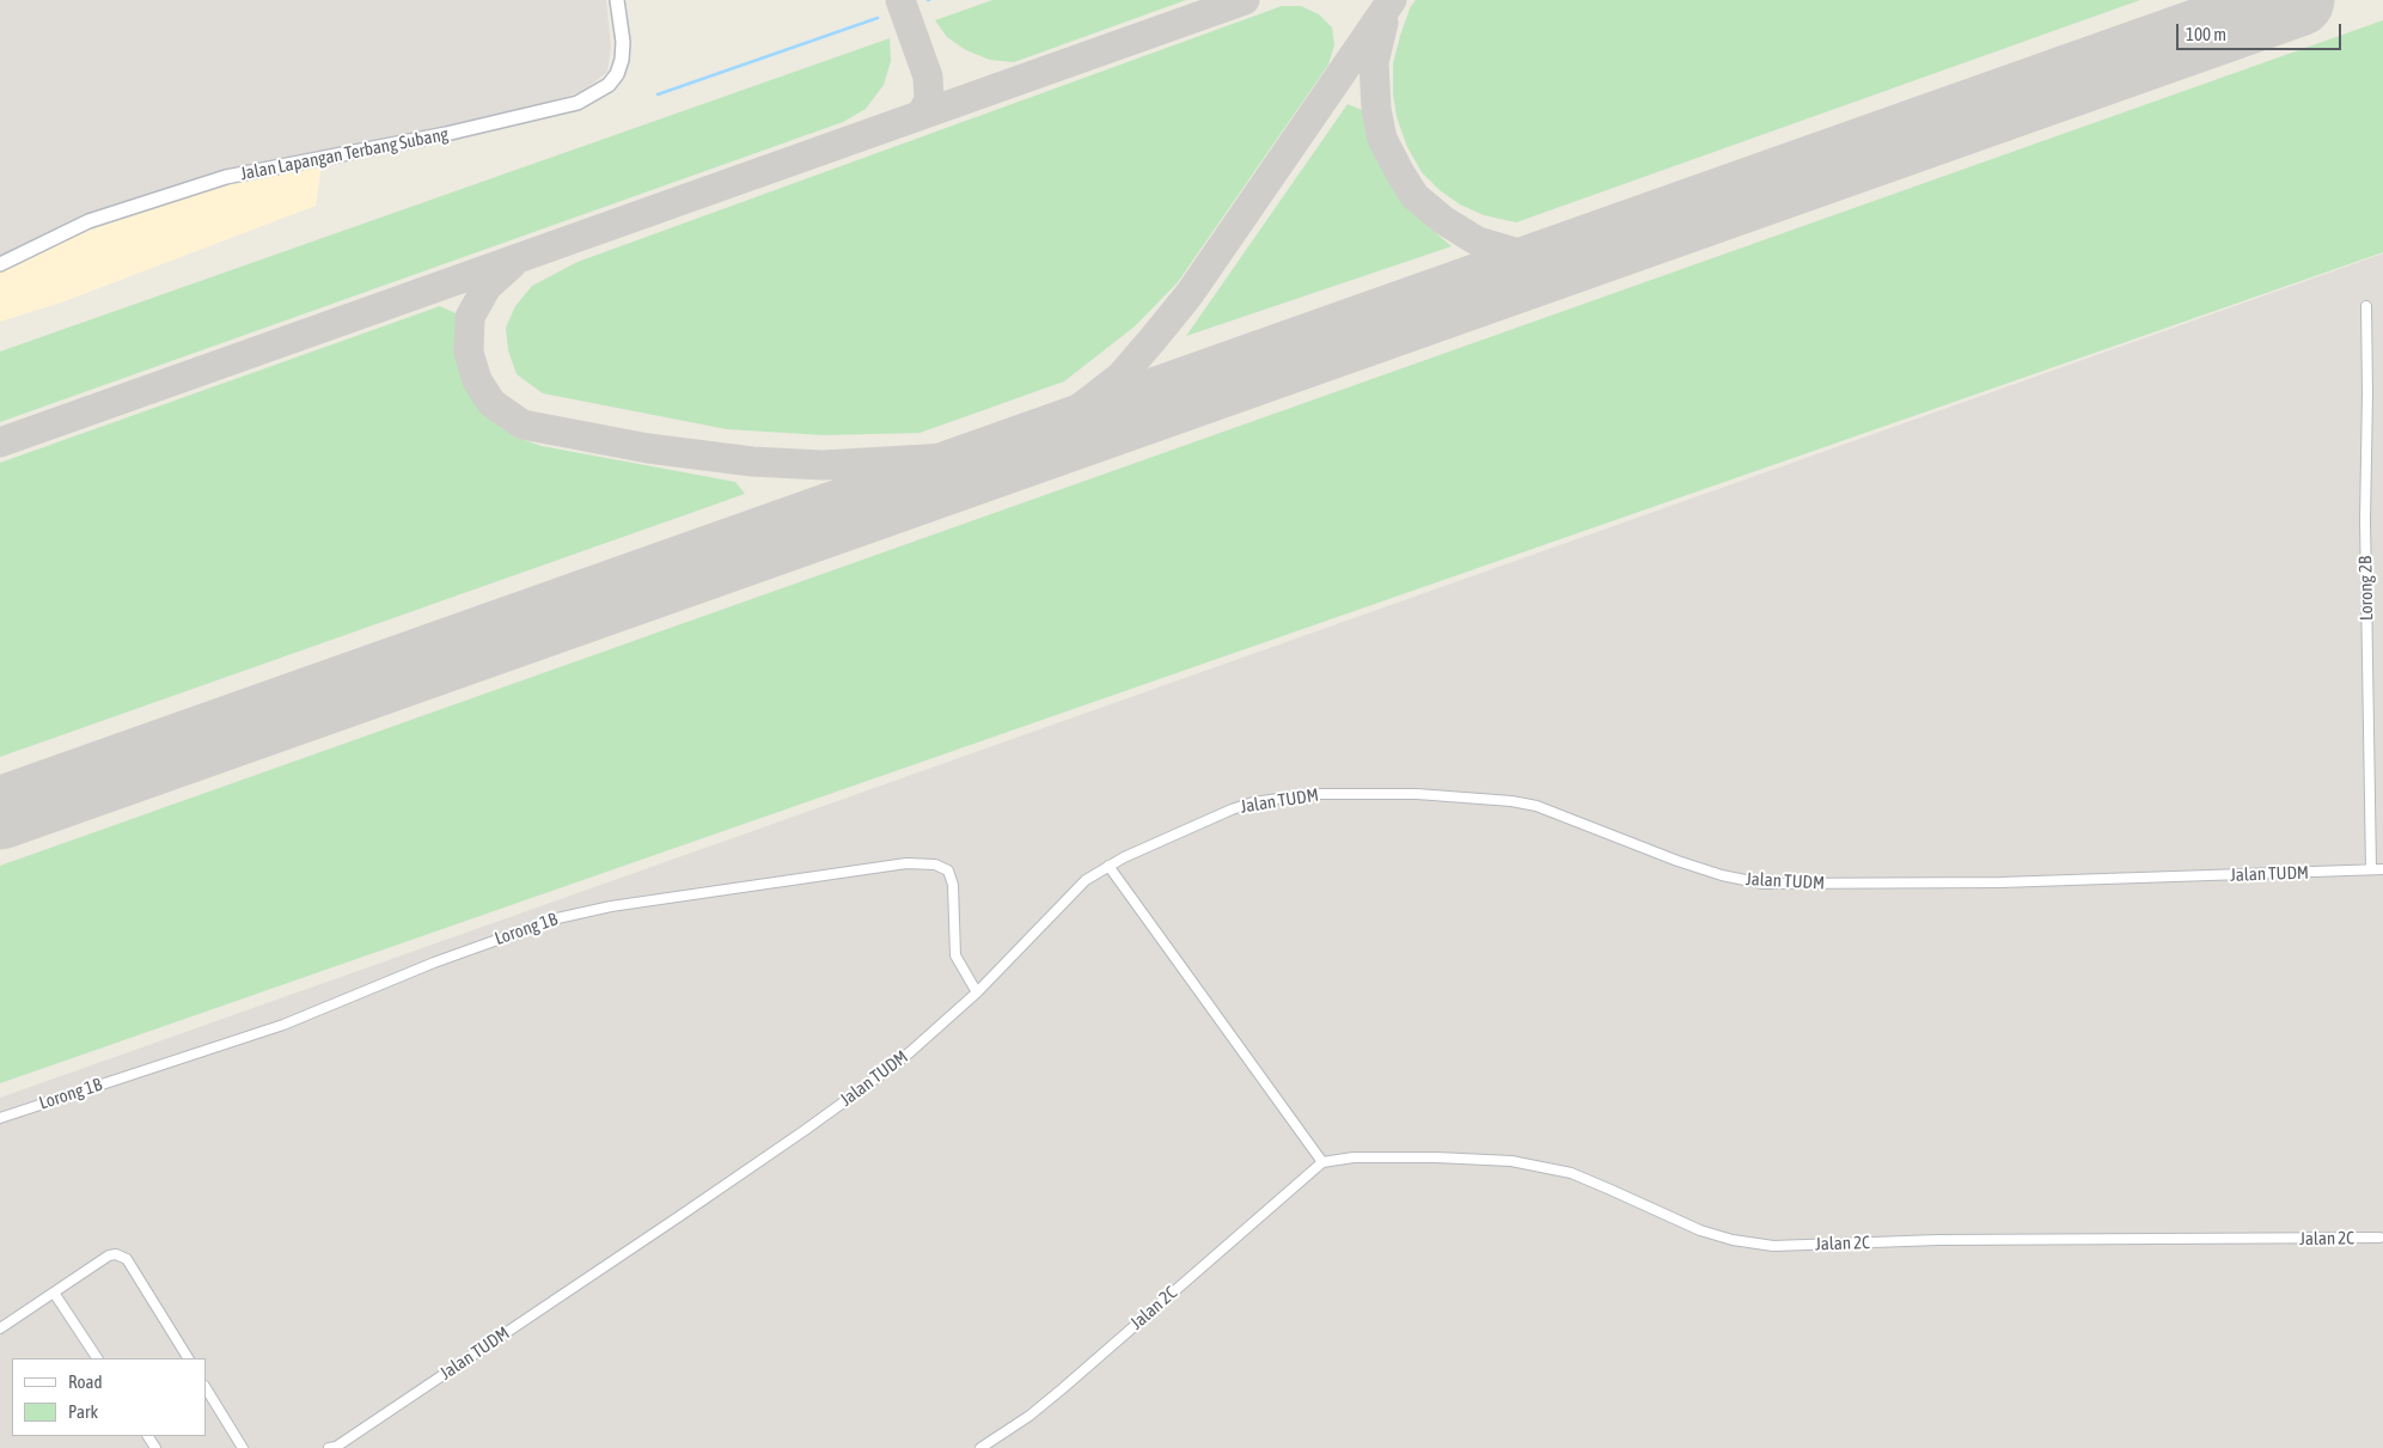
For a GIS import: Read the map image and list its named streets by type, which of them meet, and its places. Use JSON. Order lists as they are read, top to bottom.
{
  "streets": {
    "street": [
      "Jalan Lapangan Terbang Subang",
      "Lorong 2B",
      "Jalan TUDM",
      "Lorong 1B",
      "Jalan 2C"
    ]
  },
  "crossings": [
    ["Lorong 2B", "Jalan TUDM"],
    ["Jalan TUDM", "Lorong 1B"]
  ],
  "legend": ["Road", "Park"],
  "scale_bar": "100 m"
}
